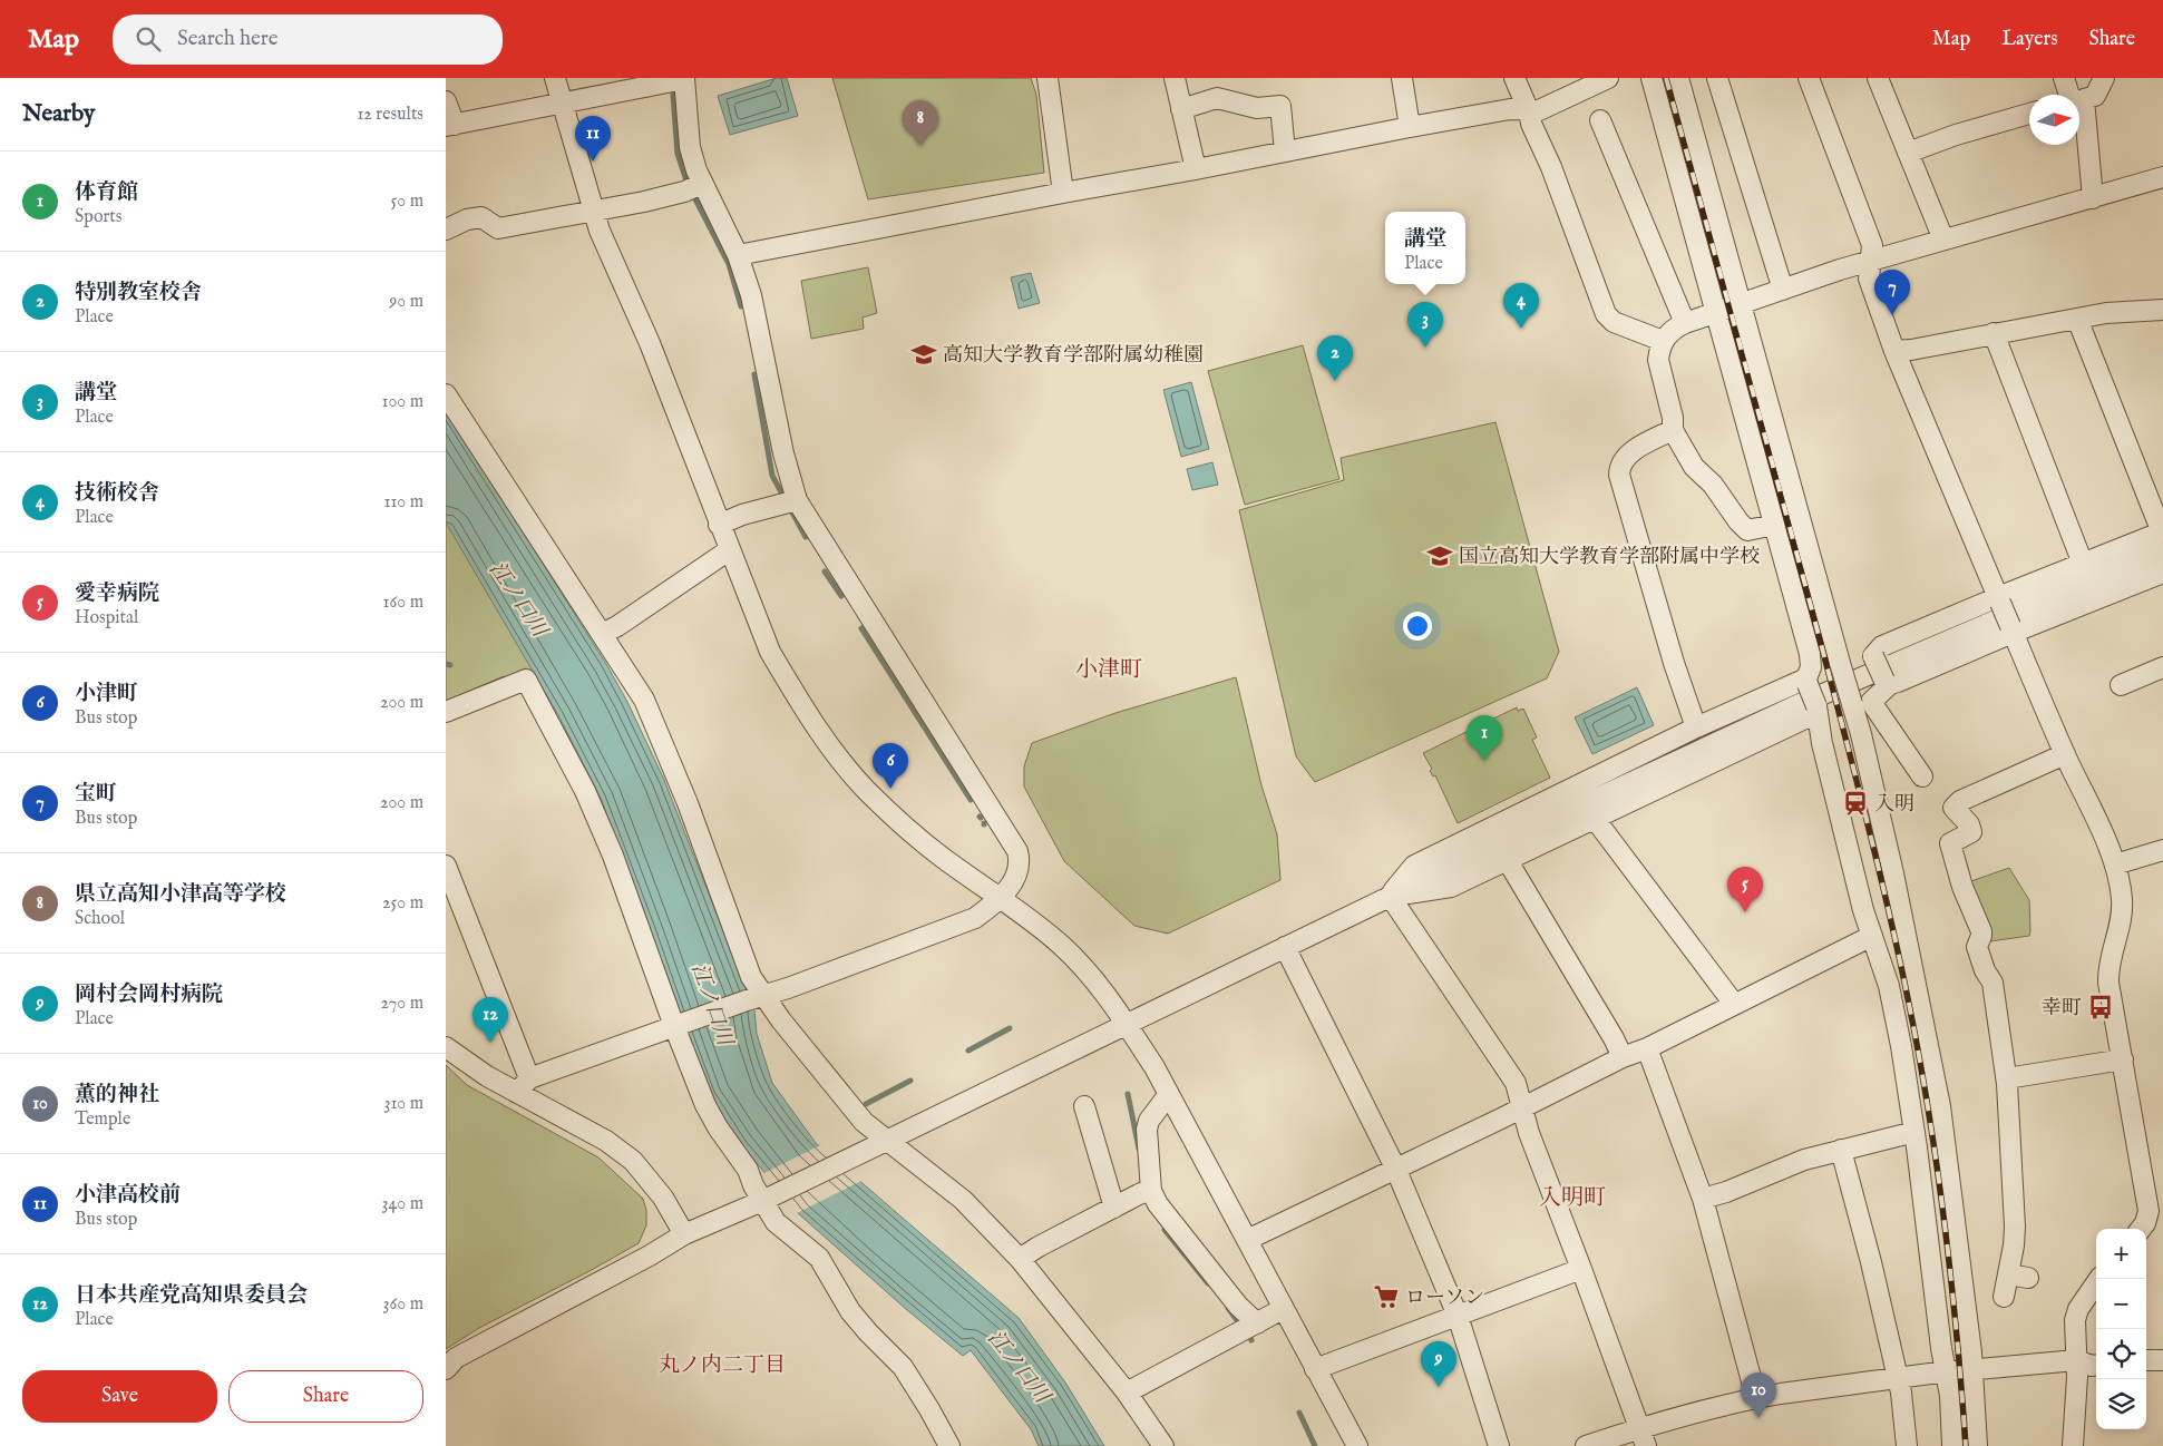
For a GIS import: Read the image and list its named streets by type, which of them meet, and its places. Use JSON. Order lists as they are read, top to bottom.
{
  "districts": ["小津町", "入明町", "丸ノ内二丁目"],
  "water": ["江ノ口川"],
  "places": {
    "school or university": ["高知大学教育学部附属幼稚園", "国立高知大学教育学部附属中学校"],
    "station": ["入明"],
    "bus stop": ["幸町"],
    "supermarket": ["ローソン"]
  },
  "north": "right",
  "page": {
    "header": "Map",
    "search": "Search here",
    "nav": ["Map", "Layers", "Share"],
    "heading": ["Nearby", "12 results"],
    "pins": [
      "8",
      "11",
      "7",
      "4",
      "3",
      "2",
      "1",
      "6",
      "5",
      "12",
      "9",
      "10"
    ],
    "list": [
      {
        "mark": "1",
        "name": "体育館",
        "note": "Sports",
        "value": "50 m"
      },
      {
        "mark": "2",
        "name": "特別教室校舎",
        "note": "Place",
        "value": "90 m"
      },
      {
        "mark": "3",
        "name": "講堂",
        "note": "Place",
        "value": "100 m"
      },
      {
        "mark": "4",
        "name": "技術校舎",
        "note": "Place",
        "value": "110 m"
      },
      {
        "mark": "5",
        "name": "愛幸病院",
        "note": "Hospital",
        "value": "160 m"
      },
      {
        "mark": "6",
        "name": "小津町",
        "note": "Bus stop",
        "value": "200 m"
      },
      {
        "mark": "7",
        "name": "宝町",
        "note": "Bus stop",
        "value": "200 m"
      },
      {
        "mark": "8",
        "name": "県立高知小津高等学校",
        "note": "School",
        "value": "250 m"
      },
      {
        "mark": "9",
        "name": "岡村会岡村病院",
        "note": "Place",
        "value": "270 m"
      },
      {
        "mark": "10",
        "name": "薫的神社",
        "note": "Temple",
        "value": "310 m"
      },
      {
        "mark": "11",
        "name": "小津高校前",
        "note": "Bus stop",
        "value": "340 m"
      },
      {
        "mark": "12",
        "name": "日本共産党高知県委員会",
        "note": "Place",
        "value": "360 m"
      }
    ],
    "popup": ["講堂", "Place"],
    "map_buttons": ["+", "−"],
    "buttons": ["Save", "Share"]
  }
}
